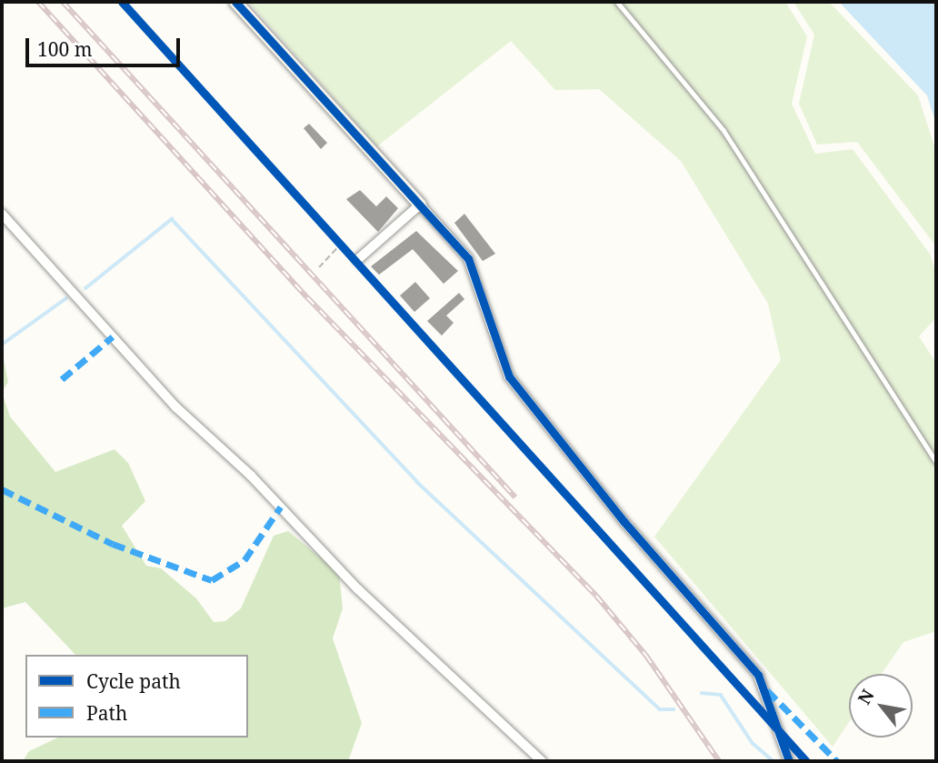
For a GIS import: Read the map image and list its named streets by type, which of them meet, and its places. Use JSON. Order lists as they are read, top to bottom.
{
  "legend": ["Cycle path", "Path"],
  "scale_bar": "100 m",
  "north": "top left"
}
